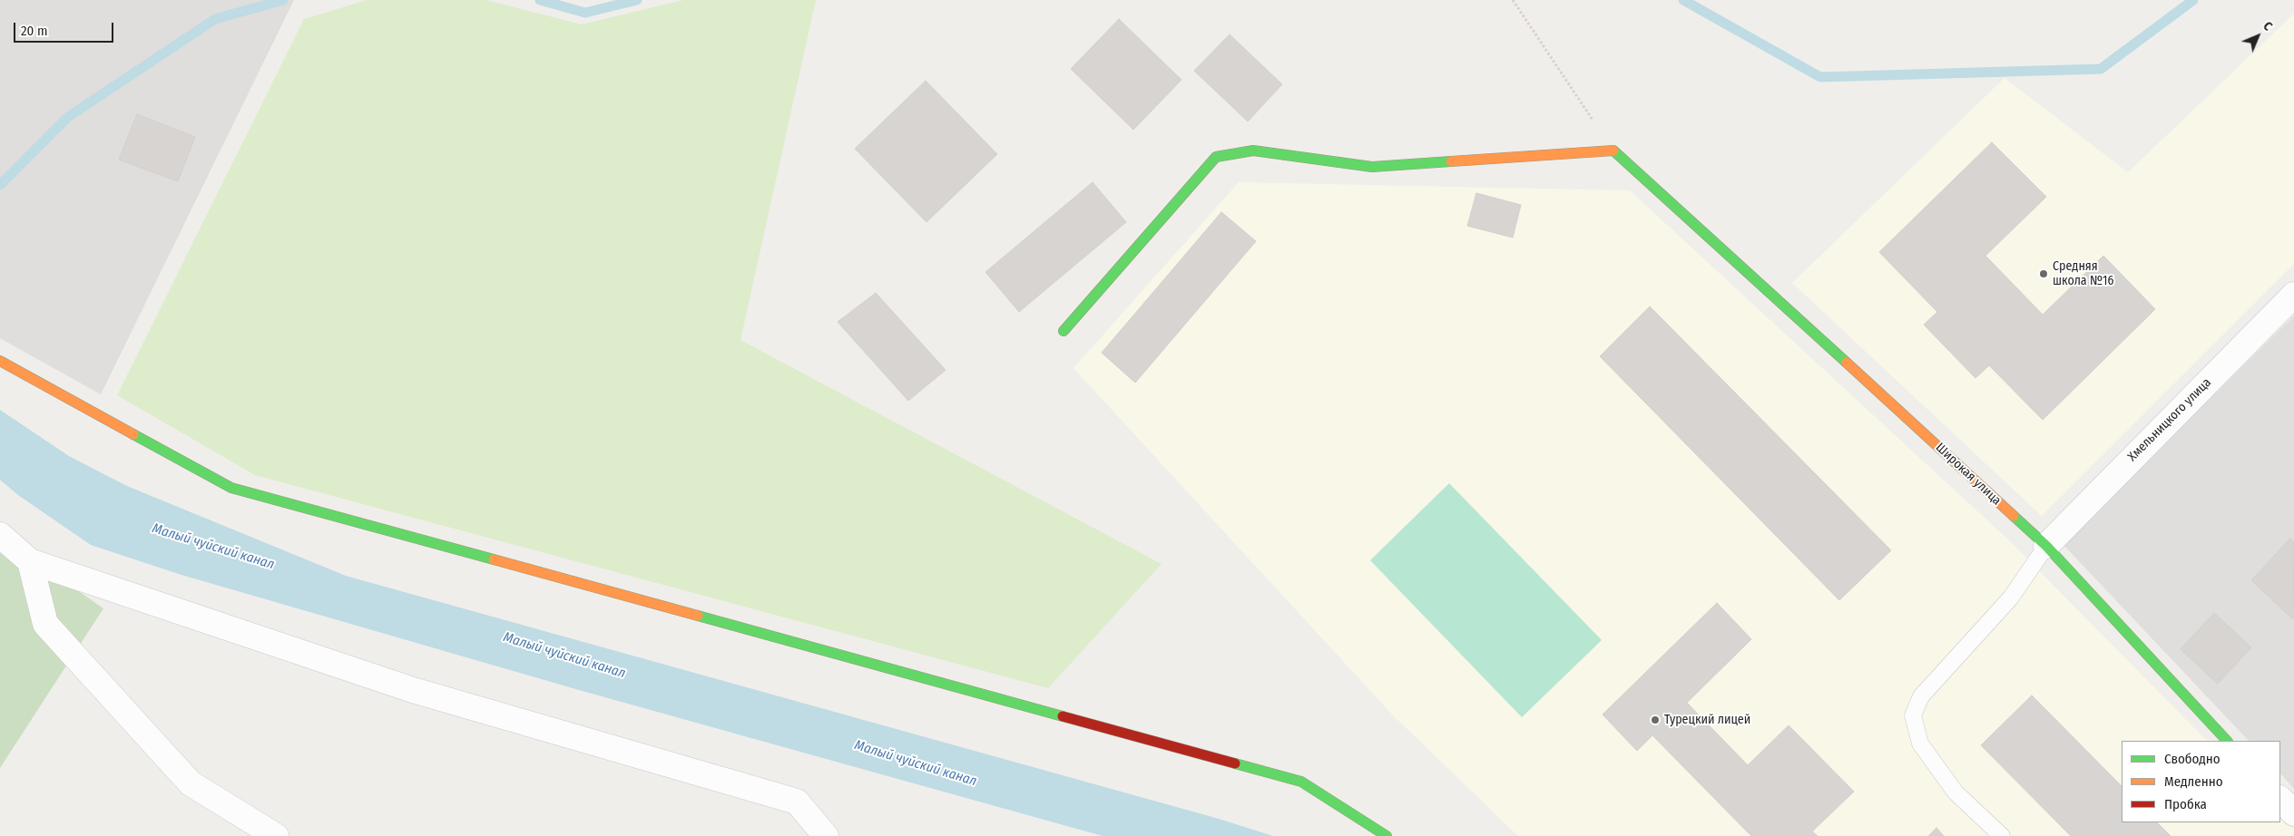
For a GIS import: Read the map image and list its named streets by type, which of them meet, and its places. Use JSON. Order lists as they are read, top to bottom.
{
  "streets": {
    "street": ["Хмельницкого улица", "Широкая улица"]
  },
  "crossings": [
    ["Хмельницкого улица", "Широкая улица"]
  ],
  "water": ["Малый чуйский канал"],
  "places": ["Средняя школа №16", "Турецкий лицей"],
  "legend": ["Свободно", "Медленно", "Пробка"],
  "scale_bar": "20 m",
  "north": "top right"
}
